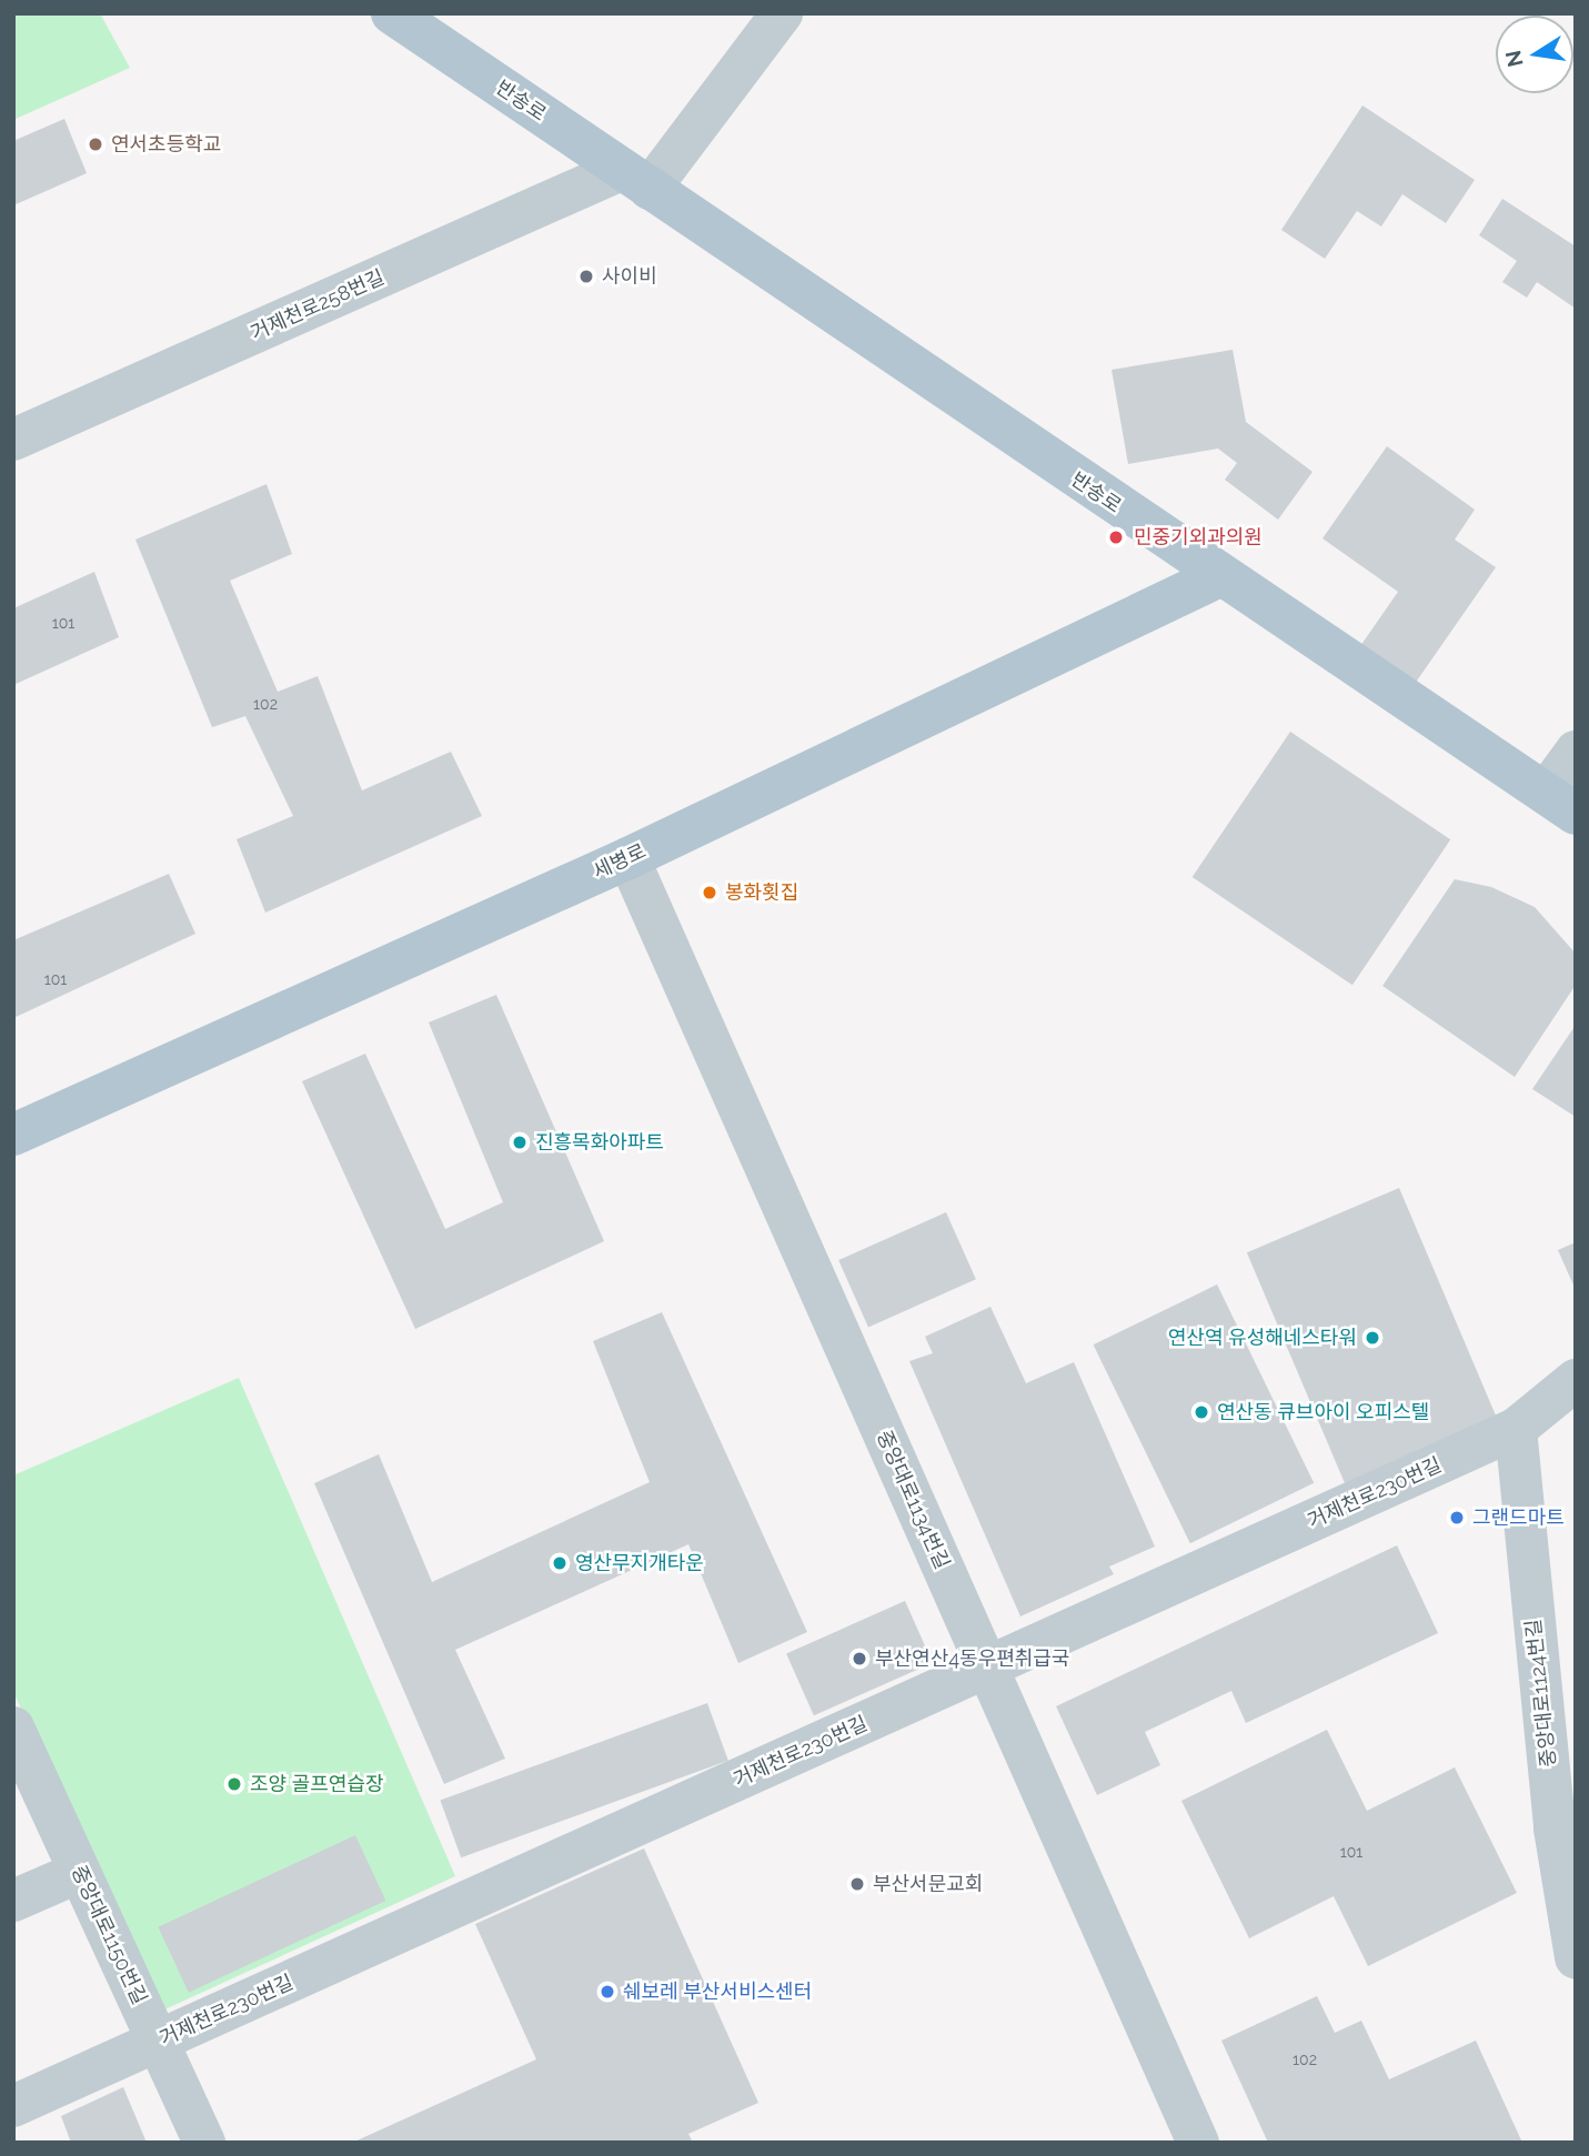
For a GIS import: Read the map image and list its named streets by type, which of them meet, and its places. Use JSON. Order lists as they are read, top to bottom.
{
  "streets": {
    "main road": ["반송로", "세병로"],
    "street": [
      "거제천로258번길",
      "거제천로230번길",
      "중앙대로1134번길",
      "중앙대로1124번길",
      "중앙대로1150번길"
    ]
  },
  "crossings": [
    ["반송로", "거제천로258번길"],
    ["반송로", "세병로"],
    ["세병로", "중앙대로1134번길"],
    ["거제천로230번길", "중앙대로1134번길"],
    ["거제천로230번길", "중앙대로1124번길"],
    ["거제천로230번길", "중앙대로1150번길"]
  ],
  "places": [
    "연서초등학교",
    "사이비",
    "민중기외과의원",
    "봉화횟집",
    "진흥목화아파트",
    "연산역 유성해네스타워",
    "연산동 큐브아이 오피스텔",
    "그랜드마트",
    "영산무지개타운",
    "부산연산4동우편취급국",
    "조양 골프연습장",
    "부산서문교회",
    "쉐보레 부산서비스센터"
  ],
  "house_numbers": [
    "101",
    "102",
    "101",
    "101",
    "102"
  ],
  "north": "left"
}
